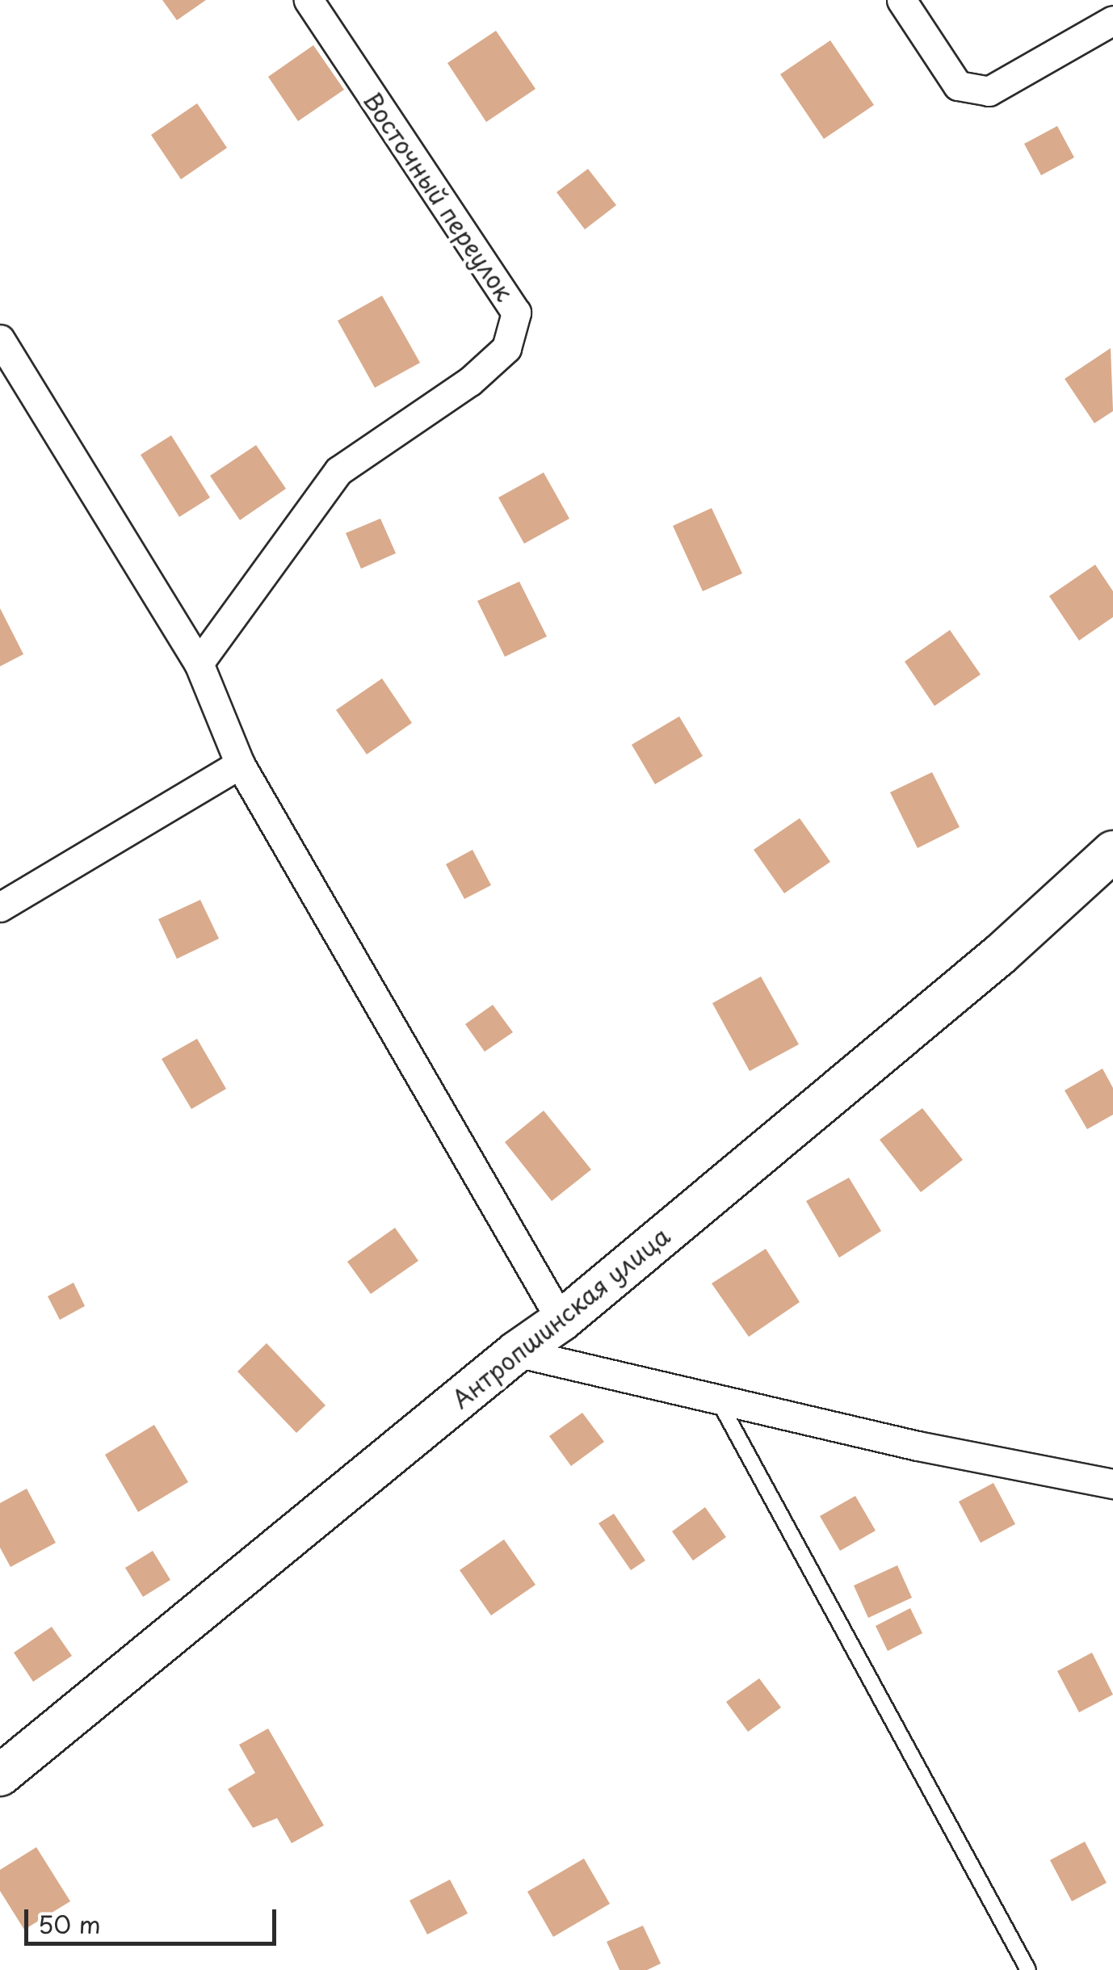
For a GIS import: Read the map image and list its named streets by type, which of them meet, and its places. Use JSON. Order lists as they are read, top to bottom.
{
  "streets": {
    "street": ["Восточный переулок", "Антропшинская улица"]
  },
  "scale_bar": "50 m"
}
